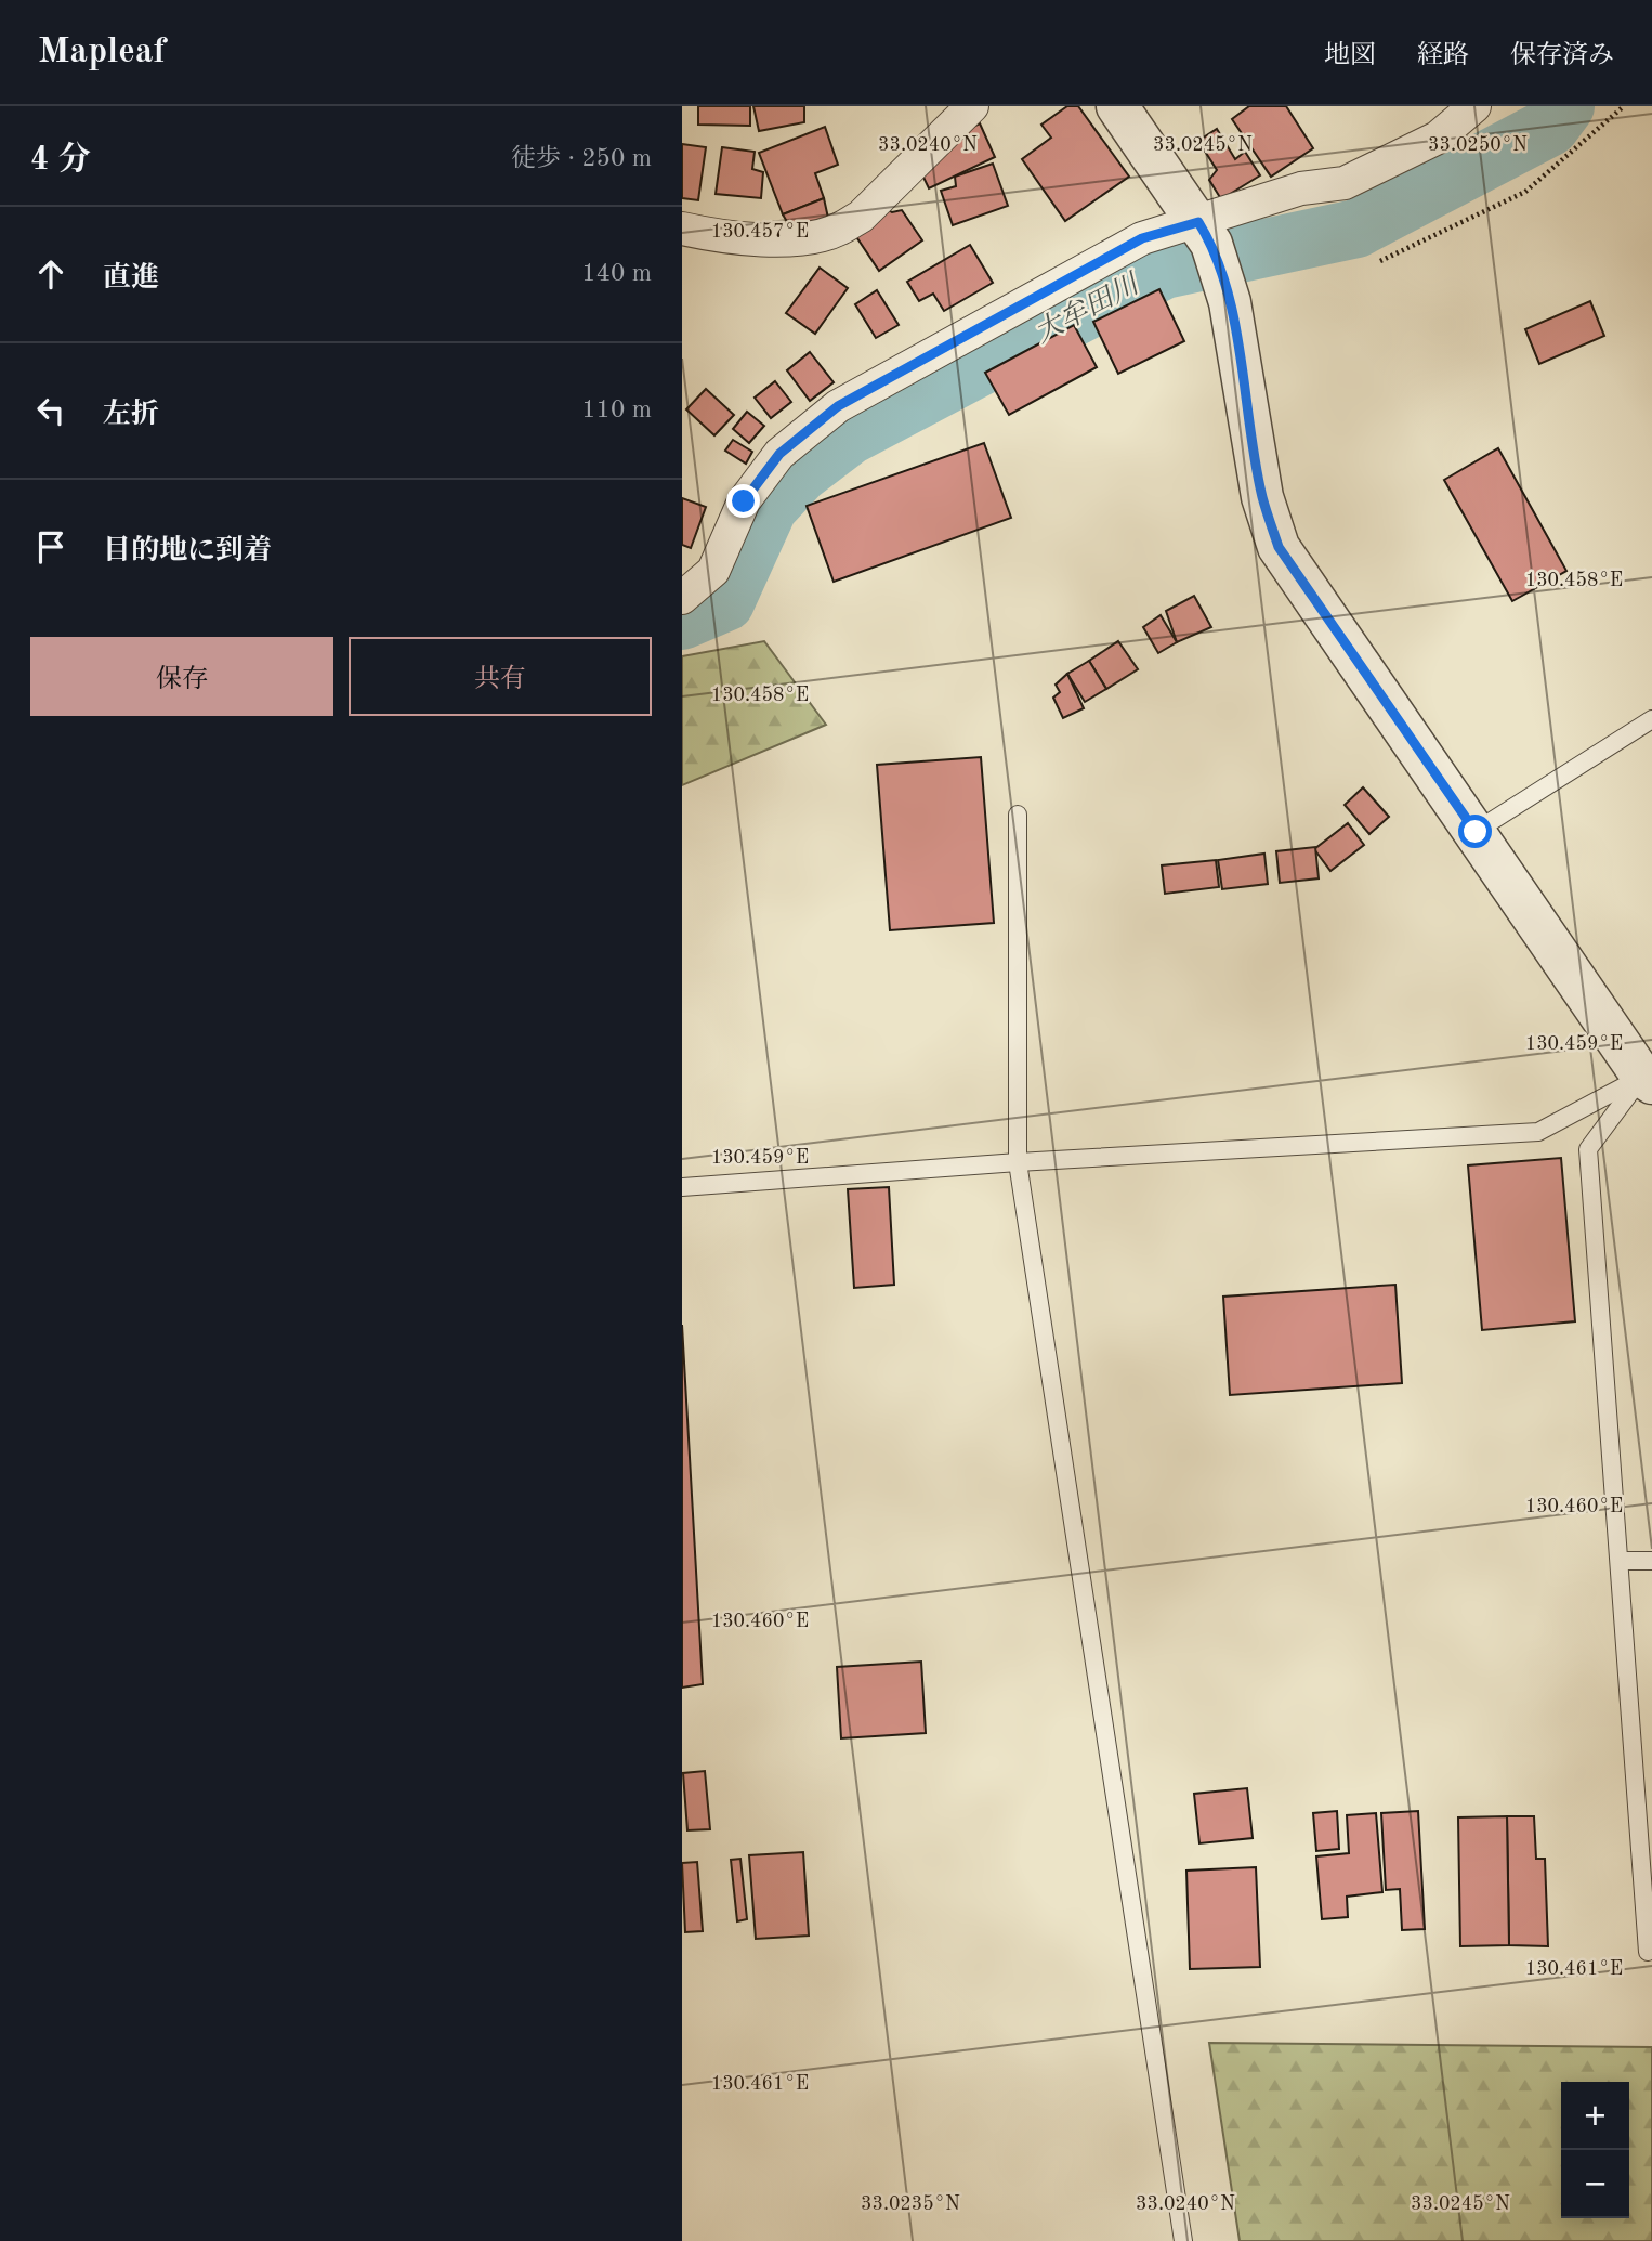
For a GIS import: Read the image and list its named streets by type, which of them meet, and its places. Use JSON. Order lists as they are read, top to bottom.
{
  "water": ["大牟田川"],
  "page": {
    "header": "Mapleaf",
    "nav": ["地図", "経路", "保存済み"],
    "heading": ["4 分", "徒歩 · 250 m"],
    "list": [
      ["直進", "140 m"],
      ["左折", "110 m"],
      "目的地に到着"
    ],
    "buttons": ["保存", "共有"],
    "map_buttons": ["+", "−"]
  },
  "coordinates": [
    "33.0240°N",
    "33.0245°N",
    "33.0250°N",
    "130.457°E",
    "130.458°E",
    "130.459°E",
    "130.460°E",
    "130.461°E",
    "33.0235°N"
  ]
}
